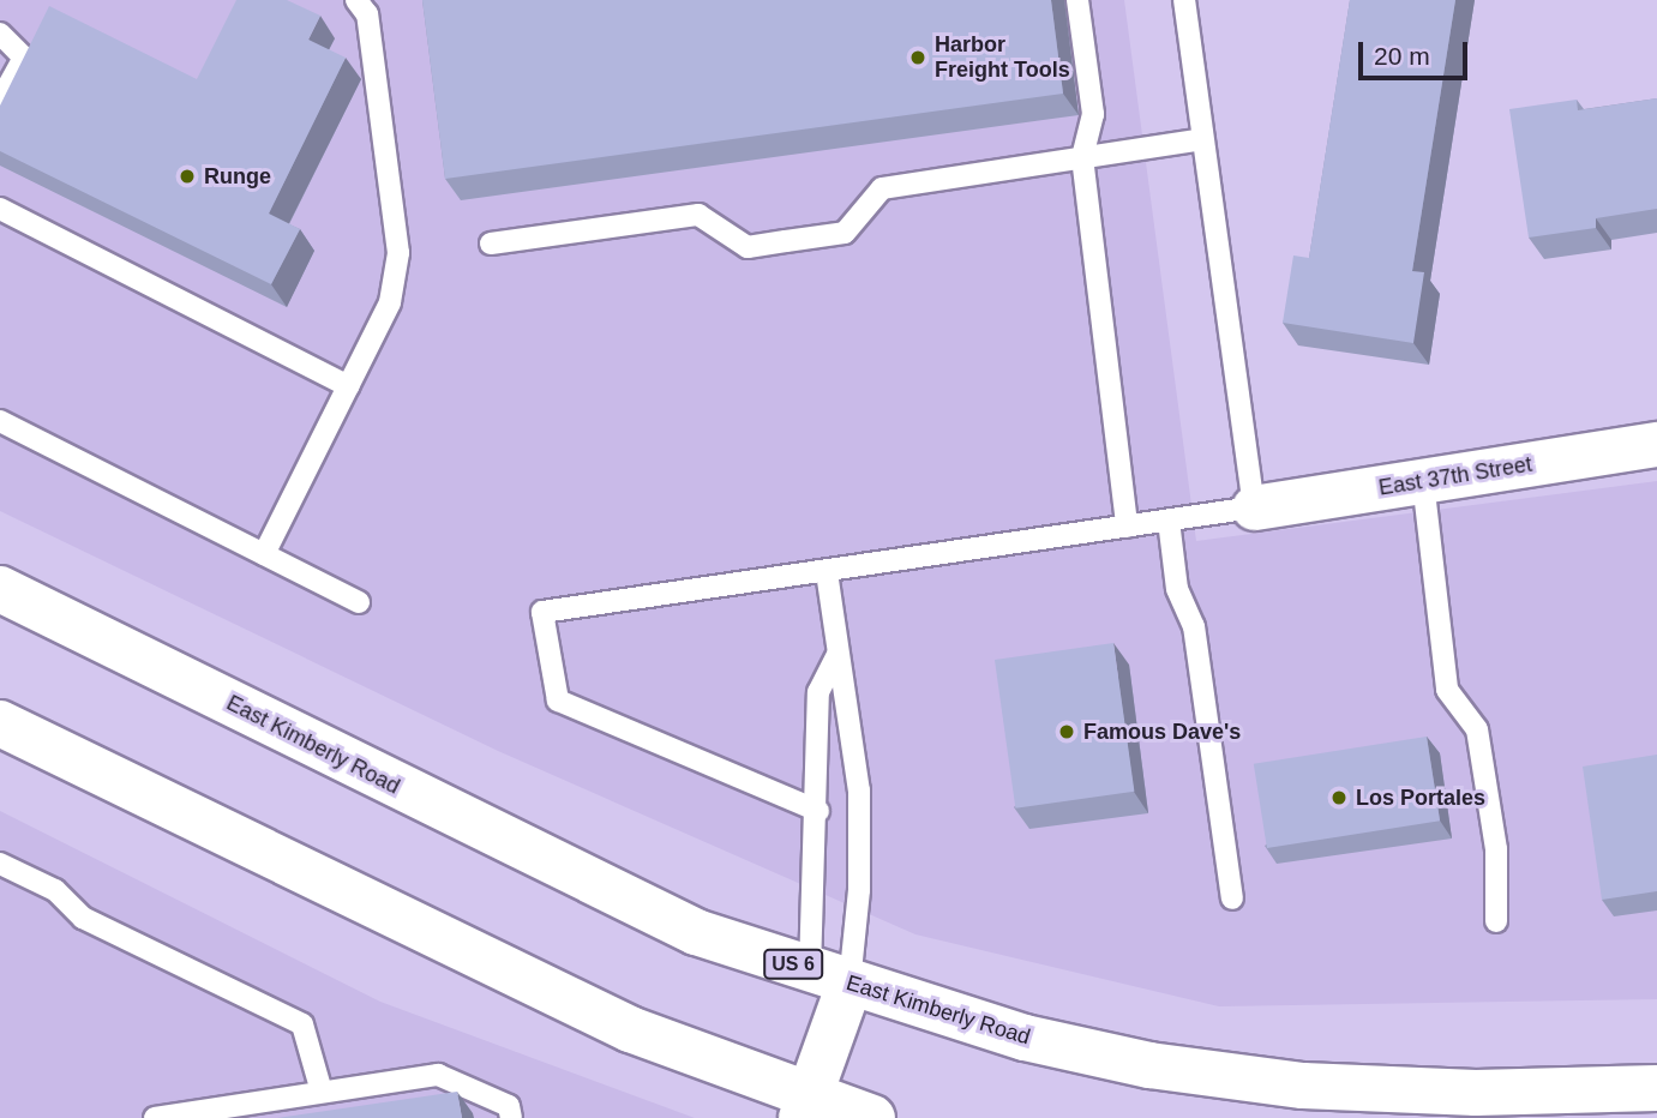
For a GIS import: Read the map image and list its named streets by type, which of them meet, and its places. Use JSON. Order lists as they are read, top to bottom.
{
  "streets": {
    "main road": ["East Kimberly Road", "US 6"],
    "street": ["East 37th Street"]
  },
  "places": [
    "Harbor Freight Tools",
    "Runge",
    "Famous Dave's",
    "Los Portales"
  ],
  "scale_bar": "20 m"
}
